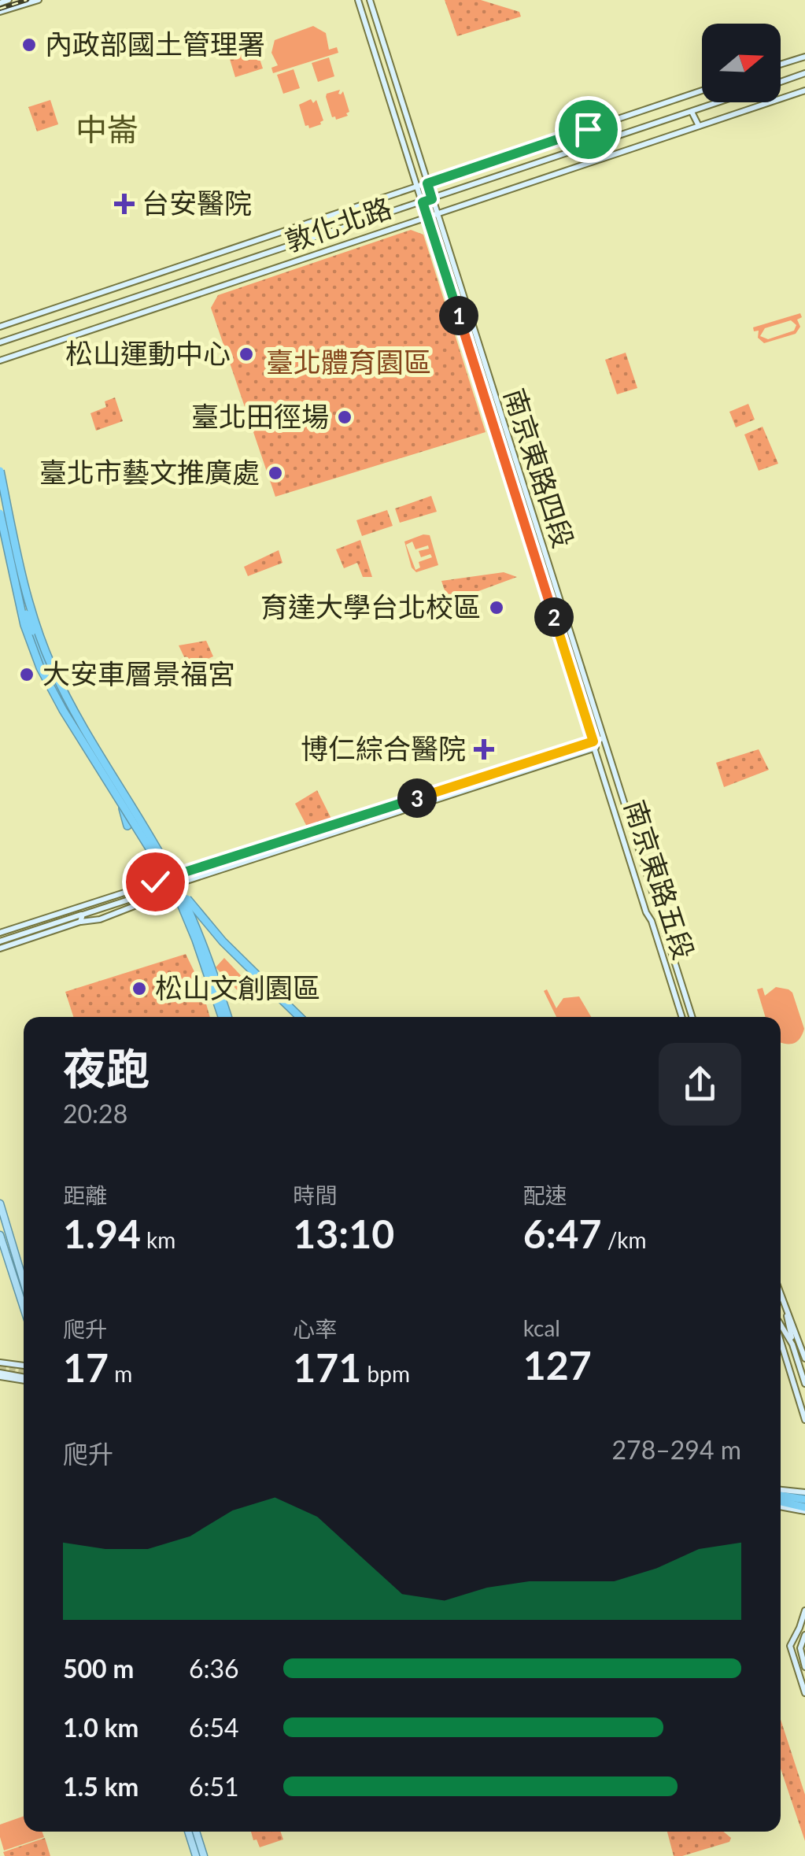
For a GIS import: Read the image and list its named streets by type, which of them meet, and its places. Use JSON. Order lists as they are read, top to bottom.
{
  "streets": {
    "main road": ["敦化北路", "南京東路四段", "南京東路五段"]
  },
  "crossings": [
    ["敦化北路", "南京東路四段"],
    ["南京東路四段", "南京東路五段"]
  ],
  "districts": ["中崙"],
  "parks": ["臺北體育園區"],
  "places": {
    "other": [
      "內政部國土管理署",
      "松山運動中心",
      "臺北田徑場",
      "臺北市藝文推廣處",
      "育達大學台北校區",
      "大安車層景福宮",
      "松山文創園區"
    ],
    "health": ["台安醫院", "博仁綜合醫院"]
  },
  "north": "right",
  "page": {
    "pins": ["1", "2", "3"],
    "heading": ["夜跑", "20:28"],
    "stats": [
      ["距離", "1.94 km"],
      ["時間", "13:10"],
      ["配速", "6:47 /km"],
      ["爬升", "17 m"],
      ["心率", "171 bpm"],
      ["kcal", "127"]
    ],
    "chart": ["爬升", "278–294 m"],
    "list": [
      {
        "name": "500 m",
        "note": "6:36"
      },
      {
        "name": "1.0 km",
        "note": "6:54"
      },
      {
        "name": "1.5 km",
        "note": "6:51"
      }
    ]
  }
}
